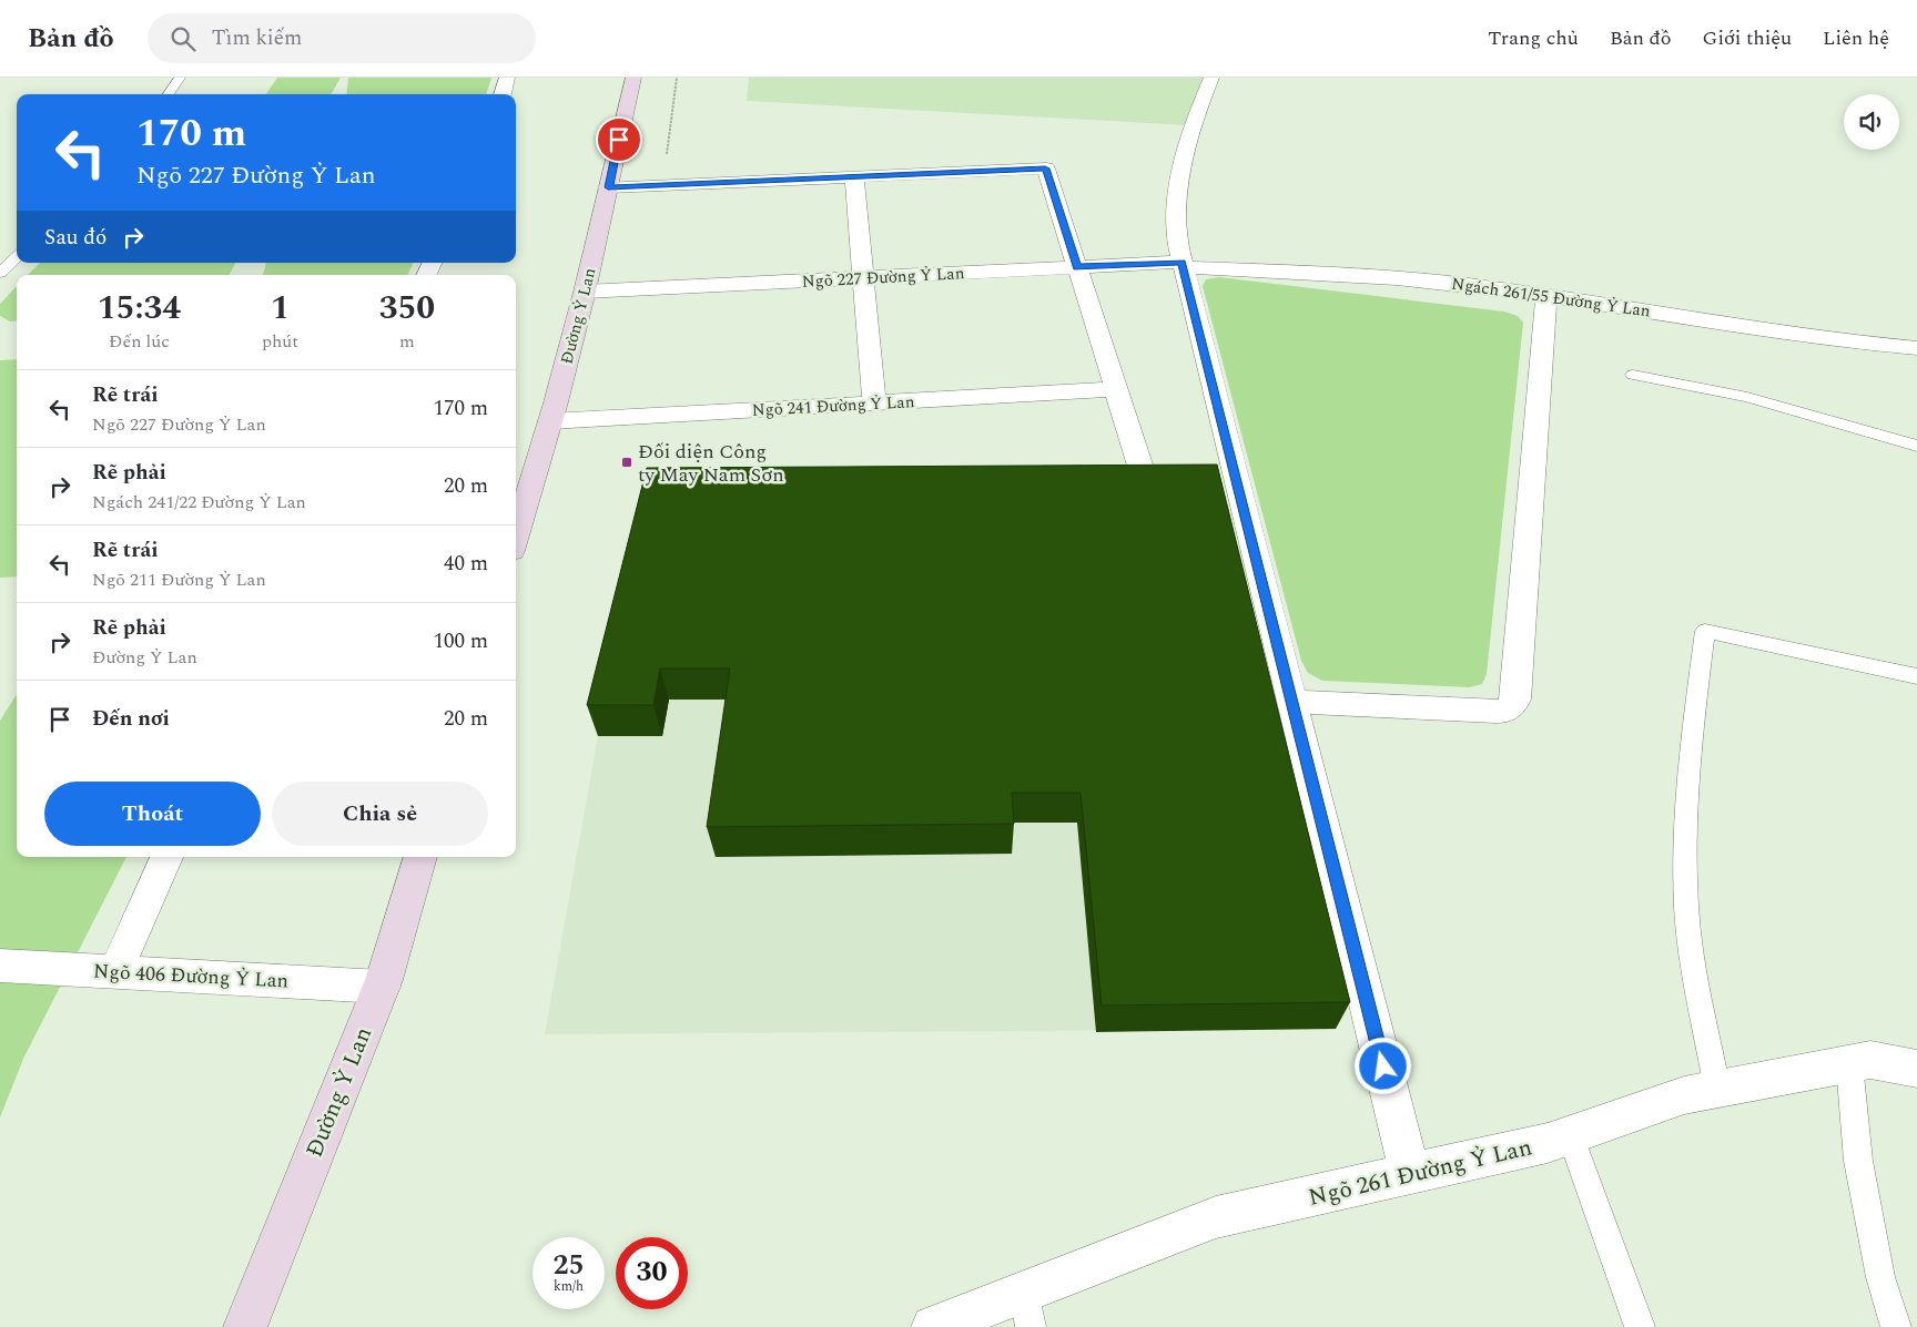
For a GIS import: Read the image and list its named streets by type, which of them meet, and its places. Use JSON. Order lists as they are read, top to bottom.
{
  "streets": {
    "main road": ["Đường Ỷ Lan"],
    "street": [
      "Ngõ 227 Đường Ỷ Lan",
      "Ngách 261/55 Đường Ỷ Lan",
      "Ngõ 241 Đường Ỷ Lan",
      "Ngõ 406 Đường Ỷ Lan",
      "Ngõ 261 Đường Ỷ Lan"
    ]
  },
  "crossings": [
    ["Ngõ 227 Đường Ỷ Lan", "Ngách 261/55 Đường Ỷ Lan"],
    ["Ngõ 227 Đường Ỷ Lan", "Đường Ỷ Lan"],
    ["Đường Ỷ Lan", "Ngõ 241 Đường Ỷ Lan"],
    ["Đường Ỷ Lan", "Ngõ 406 Đường Ỷ Lan"]
  ],
  "places": {
    "transit": ["Đối diện Công ty May Nam Sơn"]
  },
  "page": {
    "header": "Bản đồ",
    "search": "Tìm kiếm",
    "nav": [
      "Trang chủ",
      "Bản đồ",
      "Giới thiệu",
      "Liên hệ"
    ],
    "turn": ["170 m", "Ngõ 227 Đường Ỷ Lan"],
    "then": "Sau đó",
    "eta": [
      "15:34",
      "Đến lúc",
      "1",
      "phút",
      "350",
      "m"
    ],
    "list": [
      {
        "name": "Rẽ trái",
        "note": "Ngõ 227 Đường Ỷ Lan",
        "value": "170 m"
      },
      {
        "name": "Rẽ phải",
        "note": "Ngách 241/22 Đường Ỷ Lan",
        "value": "20 m"
      },
      {
        "name": "Rẽ trái",
        "note": "Ngõ 211 Đường Ỷ Lan",
        "value": "40 m"
      },
      {
        "name": "Rẽ phải",
        "note": "Đường Ỷ Lan",
        "value": "100 m"
      },
      {
        "name": "Đến nơi",
        "value": "20 m"
      }
    ],
    "buttons": ["Thoát", "Chia sẻ"],
    "speed": "25 km/h",
    "limit": "30"
  }
}
